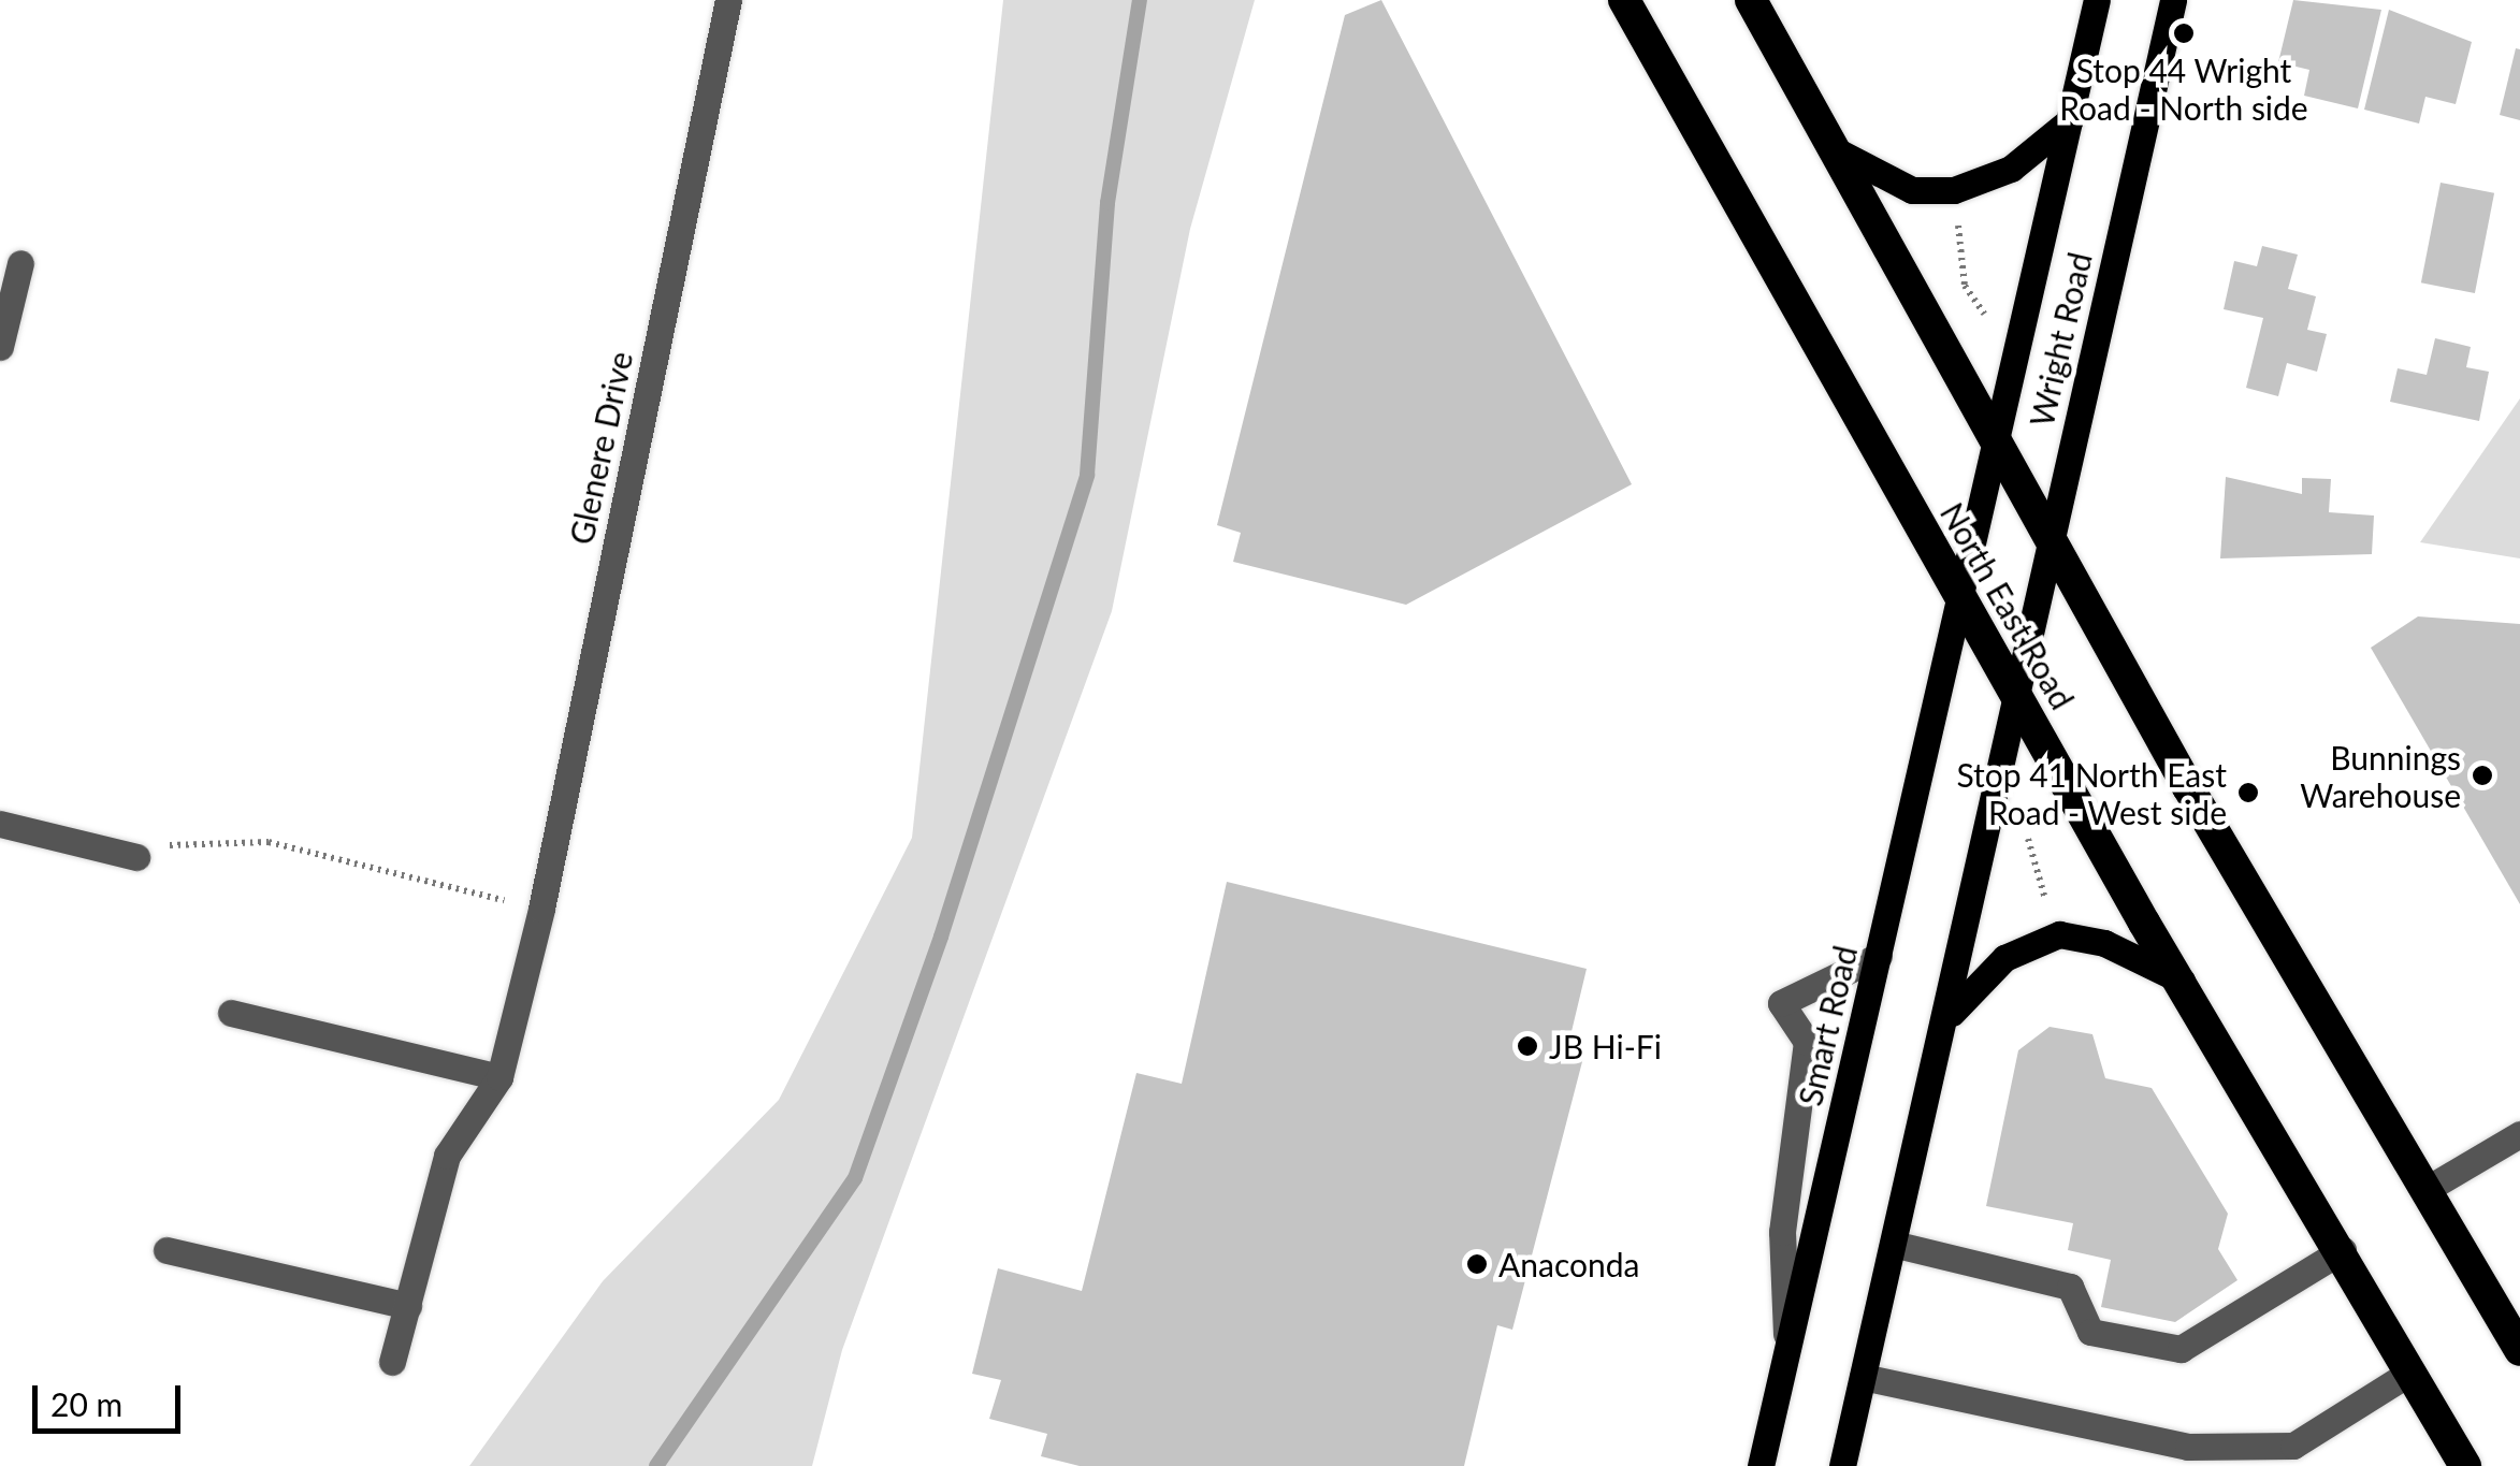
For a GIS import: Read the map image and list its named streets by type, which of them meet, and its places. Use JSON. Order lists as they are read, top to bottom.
{
  "streets": {
    "highway": ["North East Road"],
    "main road": ["Wright Road", "Smart Road"],
    "street": ["Glenere Drive"]
  },
  "crossings": [
    ["Wright Road", "North East Road"],
    ["Wright Road", "Smart Road"],
    ["North East Road", "Smart Road"]
  ],
  "places": [
    "Stop 44 Wright Road - North side",
    "Bunnings Warehouse",
    "Stop 41 North East Road - West side",
    "JB Hi-Fi",
    "Anaconda"
  ],
  "scale_bar": "20 m"
}
